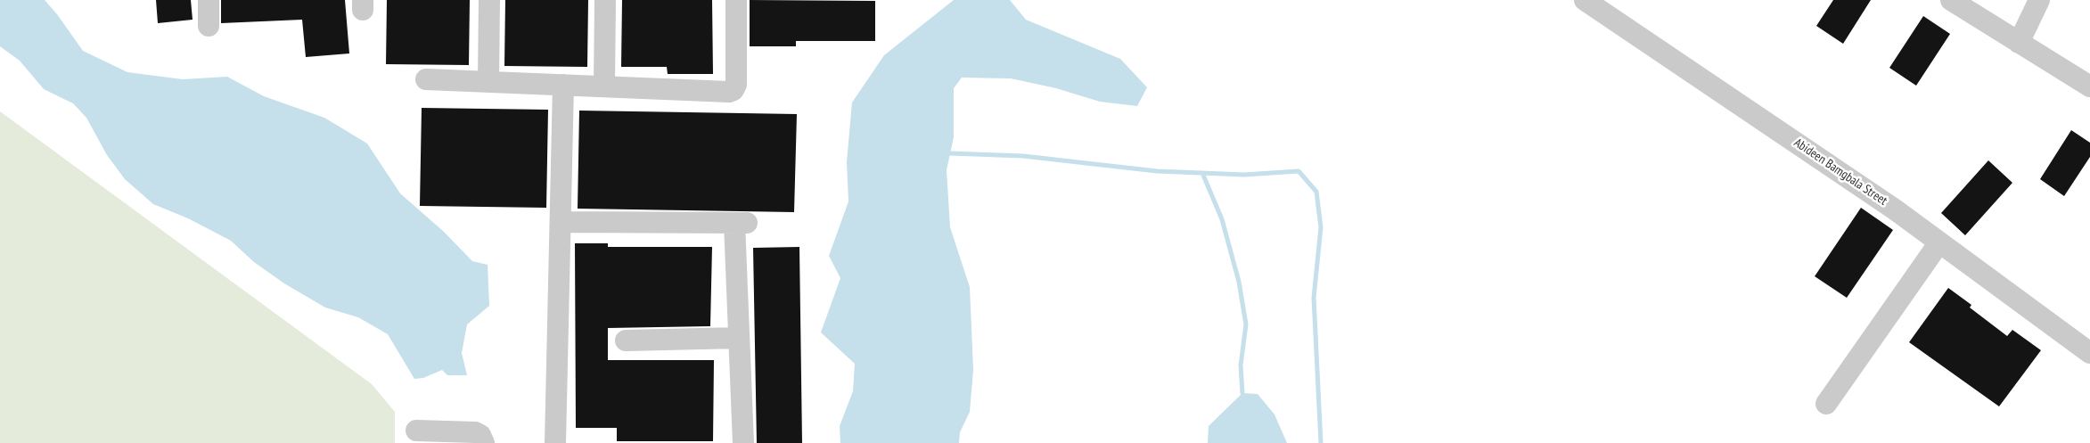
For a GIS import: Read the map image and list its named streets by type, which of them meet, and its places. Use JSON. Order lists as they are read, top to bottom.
{
  "streets": {
    "street": ["Abideen Bamgbala Street"]
  }
}
